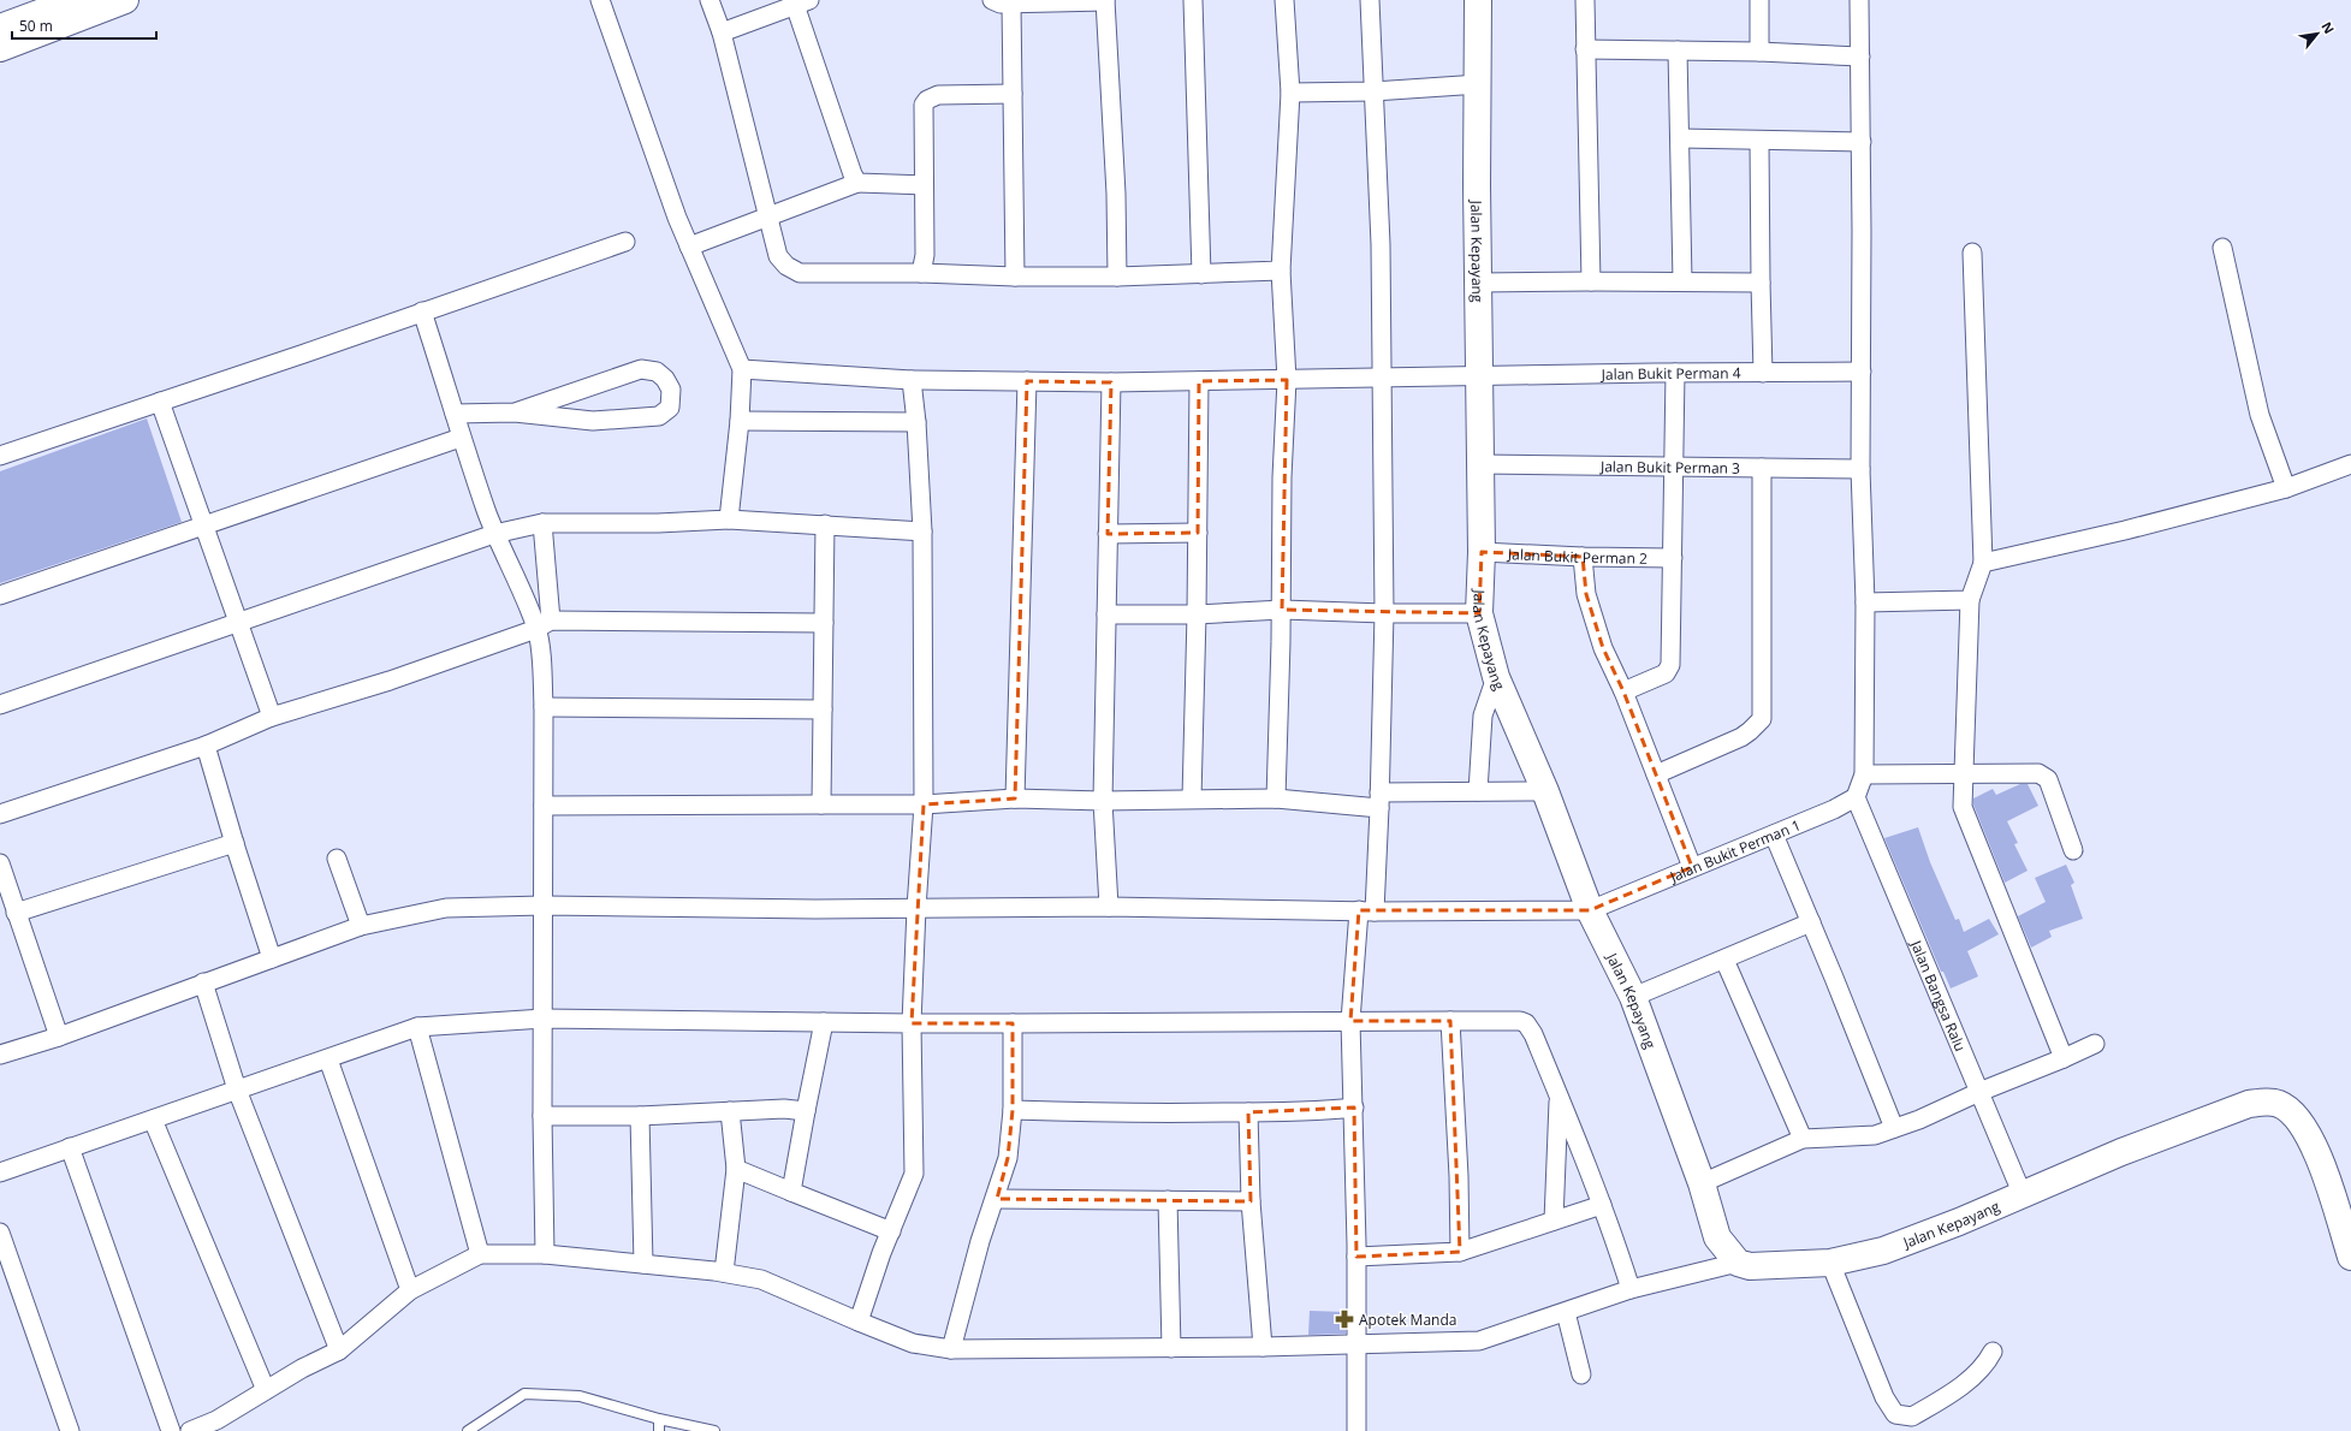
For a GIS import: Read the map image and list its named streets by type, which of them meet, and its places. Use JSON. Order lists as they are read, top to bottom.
{
  "streets": {
    "street": [
      "Jalan Kepayang",
      "Jalan Bukit Perman 4",
      "Jalan Bukit Perman 3",
      "Jalan Bukit Perman 2",
      "Jalan Bukit Perman 1",
      "Jalan Bangsa Ralu"
    ]
  },
  "crossings": [
    ["Jalan Kepayang", "Jalan Bukit Perman 4"],
    ["Jalan Kepayang", "Jalan Bukit Perman 3"],
    ["Jalan Kepayang", "Jalan Bukit Perman 2"],
    ["Jalan Kepayang", "Jalan Bukit Perman 1"],
    ["Jalan Kepayang", "Jalan Bangsa Ralu"],
    ["Jalan Bukit Perman 1", "Jalan Bangsa Ralu"]
  ],
  "places": {
    "pharmacy": ["Apotek Manda"]
  },
  "scale_bar": "50 m",
  "north": "top right"
}
